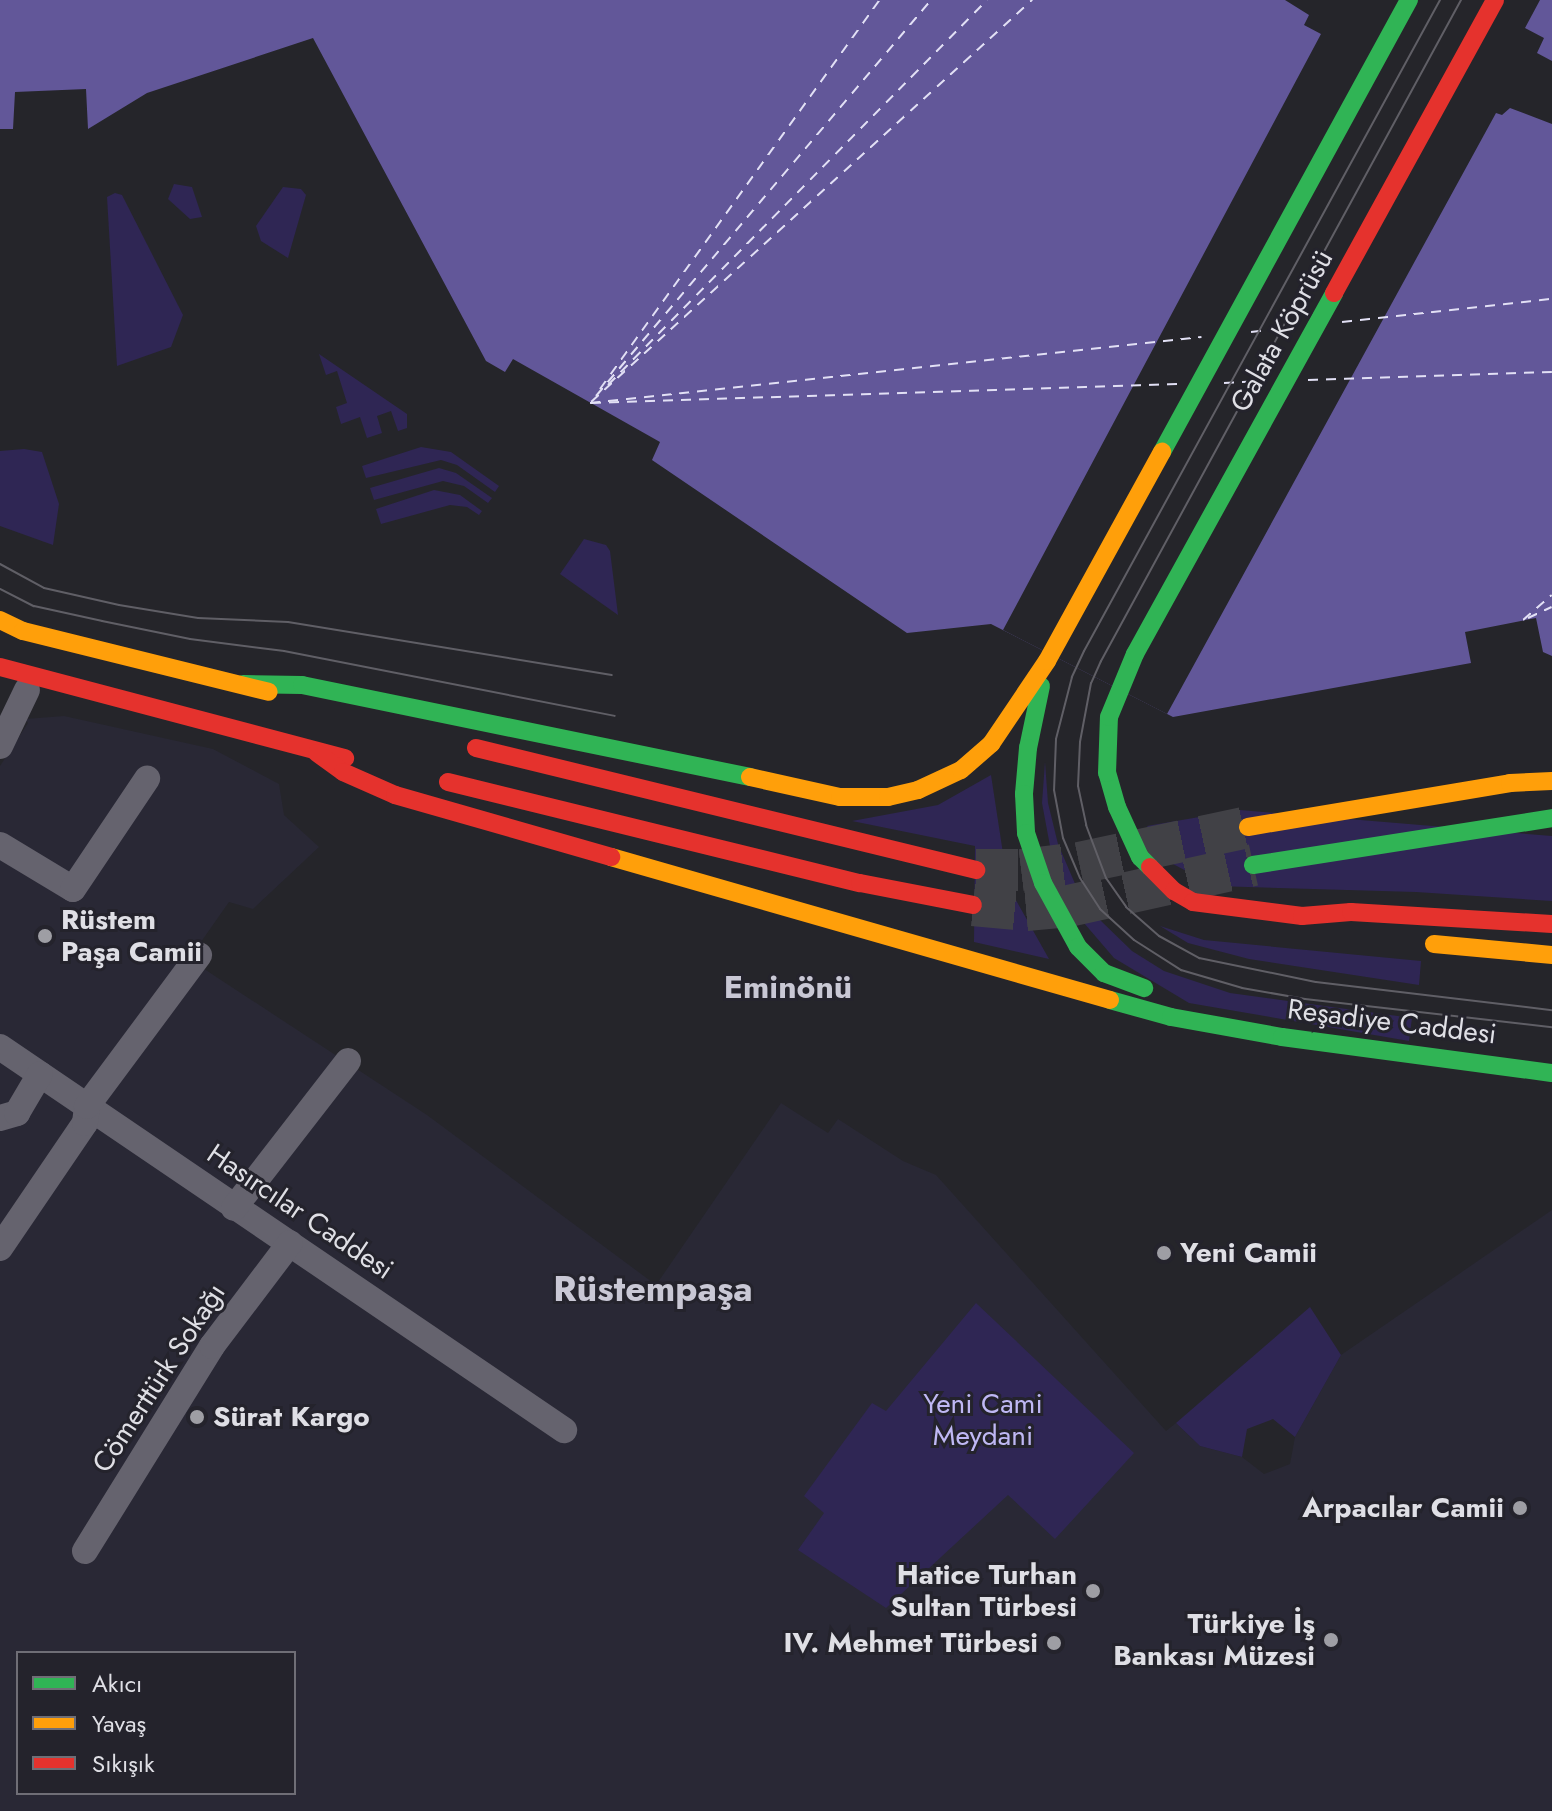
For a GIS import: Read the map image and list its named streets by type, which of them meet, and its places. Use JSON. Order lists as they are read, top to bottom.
{
  "streets": {
    "main road": ["Galata Köprüsü", "Reşadiye Caddesi"],
    "street": ["Hasırcılar Caddesi", "Cömerttürk Sokağı"]
  },
  "crossings": [
    ["Hasırcılar Caddesi", "Cömerttürk Sokağı"]
  ],
  "districts": ["Eminönü", "Rüstempaşa"],
  "parks": ["Yeni Cami Meydani"],
  "places": [
    "Rüstem Paşa Camii",
    "Yeni Camii",
    "Sürat Kargo",
    "Arpacılar Camii",
    "Hatice Turhan Sultan Türbesi",
    "Türkiye İş Bankası Müzesi",
    "IV. Mehmet Türbesi"
  ],
  "legend": ["Akıcı", "Yavaş", "Sıkışık"]
}
